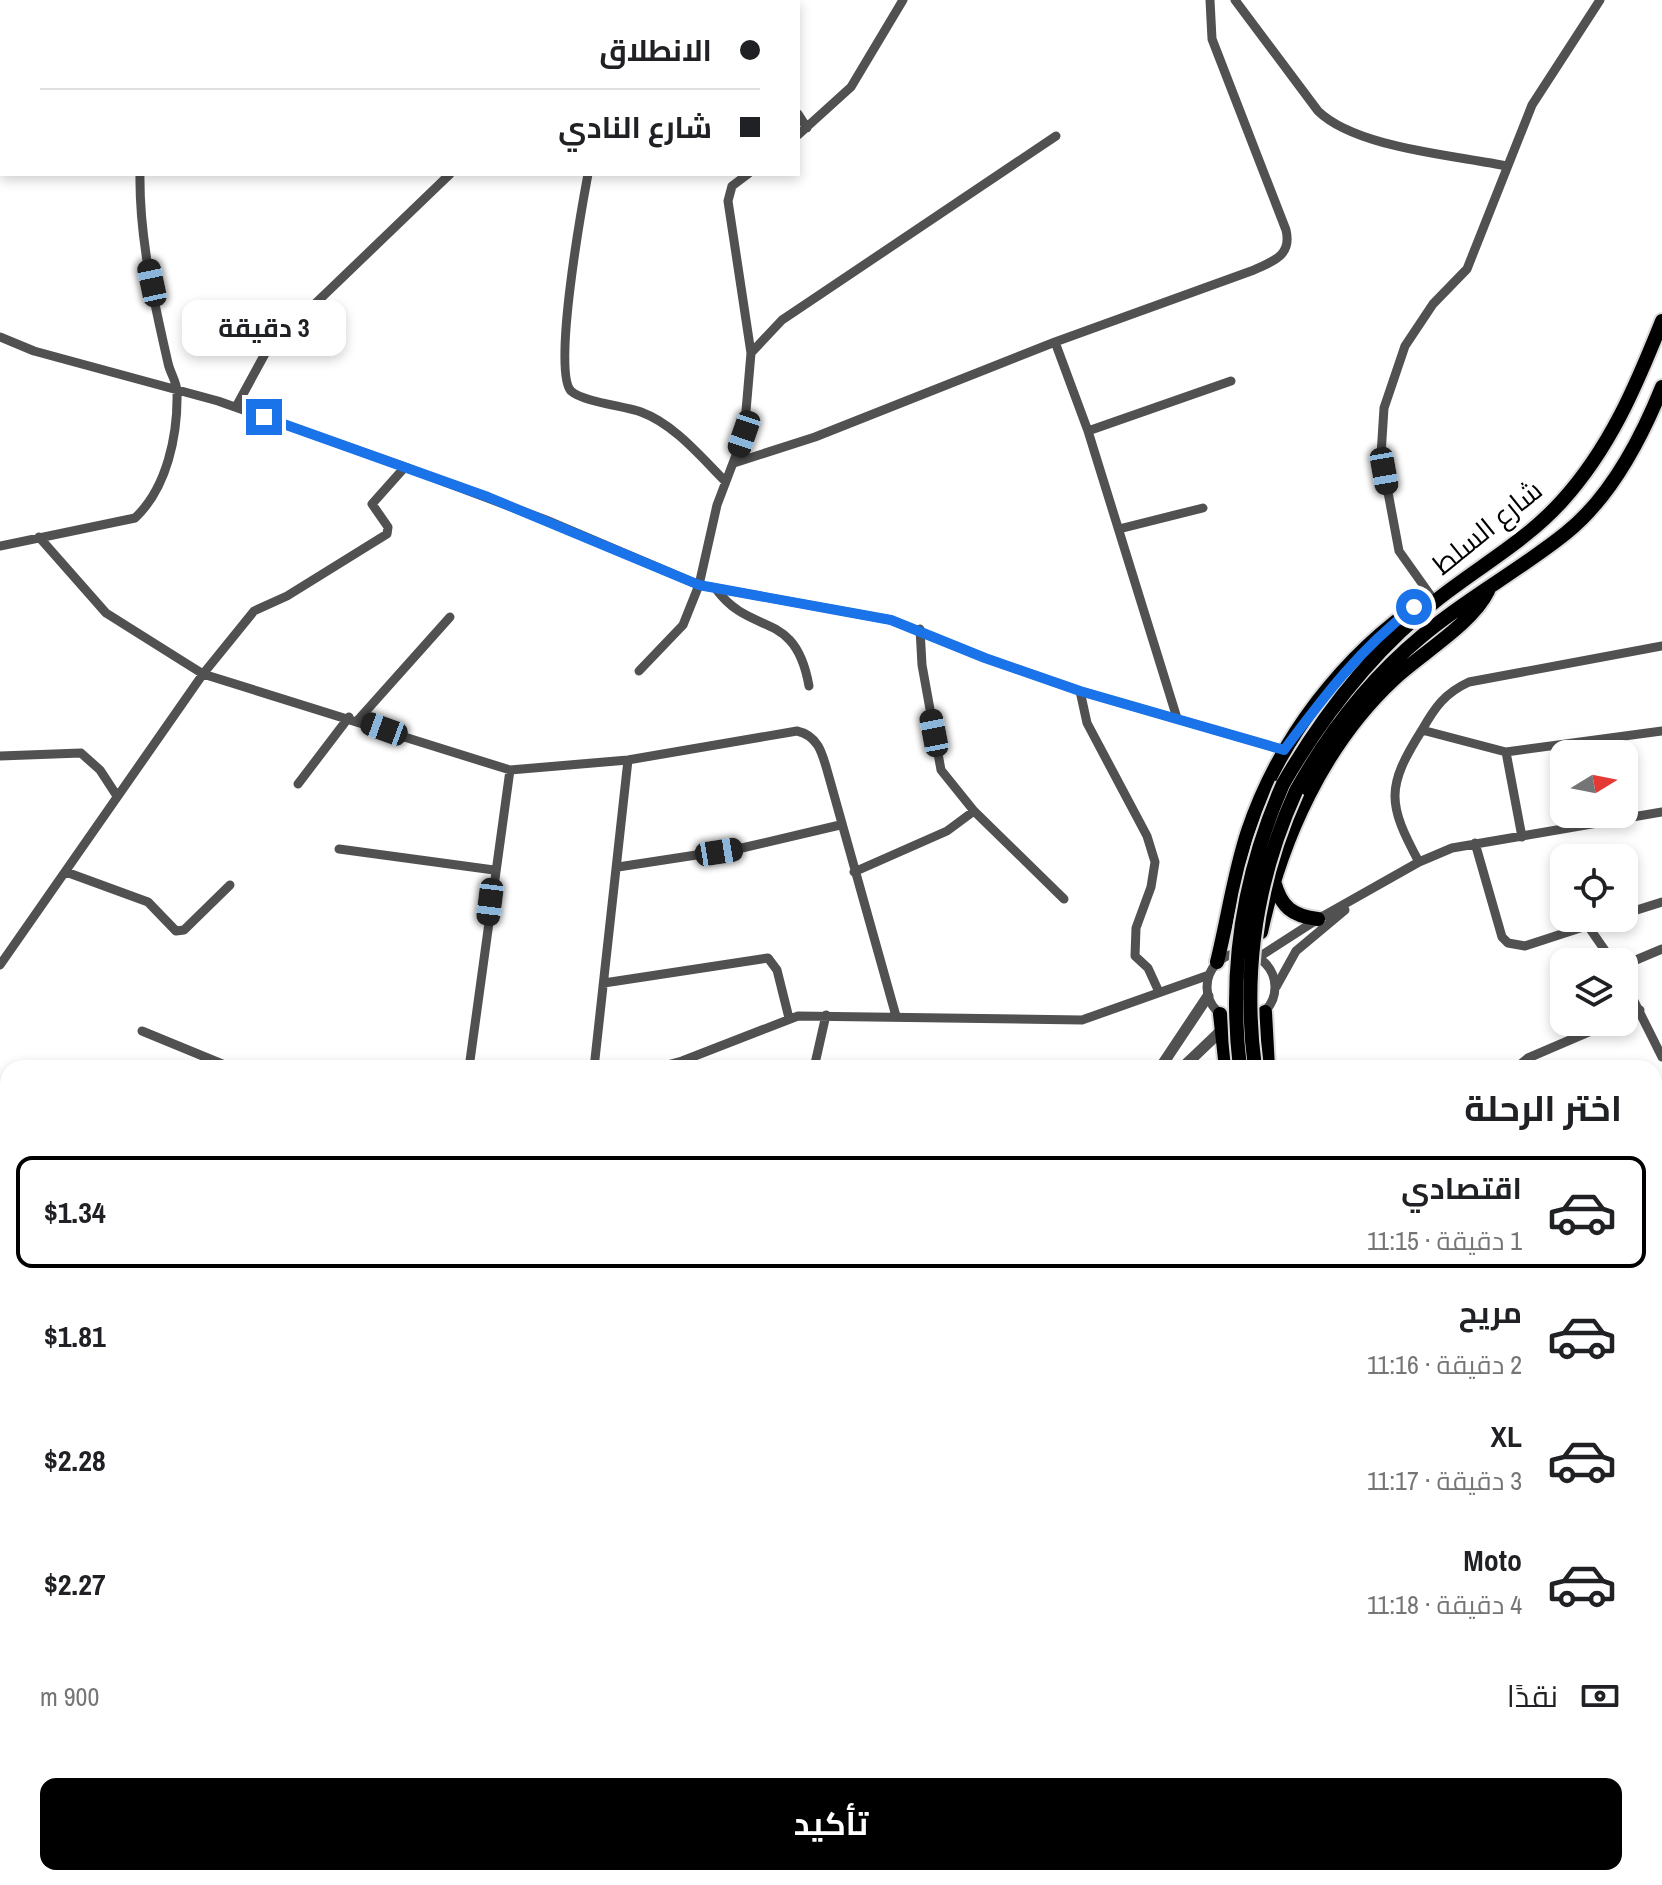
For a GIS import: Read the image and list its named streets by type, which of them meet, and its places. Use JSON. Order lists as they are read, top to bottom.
{
  "streets": {
    "main road": ["شارع السلط"]
  },
  "north": "right",
  "page": {
    "banner": ["الانطلاق", "شارع النادي"],
    "bubble": "3 دقيقة",
    "heading": "اختر الرحلة",
    "list": [
      {
        "name": "اقتصادي",
        "note": "1 دقيقة · 11:15",
        "value": "$1.34"
      },
      {
        "name": "مريح",
        "note": "2 دقيقة · 11:16",
        "value": "$1.81"
      },
      {
        "name": "XL",
        "note": "3 دقيقة · 11:17",
        "value": "$2.28"
      },
      {
        "name": "Moto",
        "note": "4 دقيقة · 11:18",
        "value": "$2.27"
      }
    ],
    "pay": ["نقدًا", "900 m"],
    "buttons": "تأكيد"
  }
}
